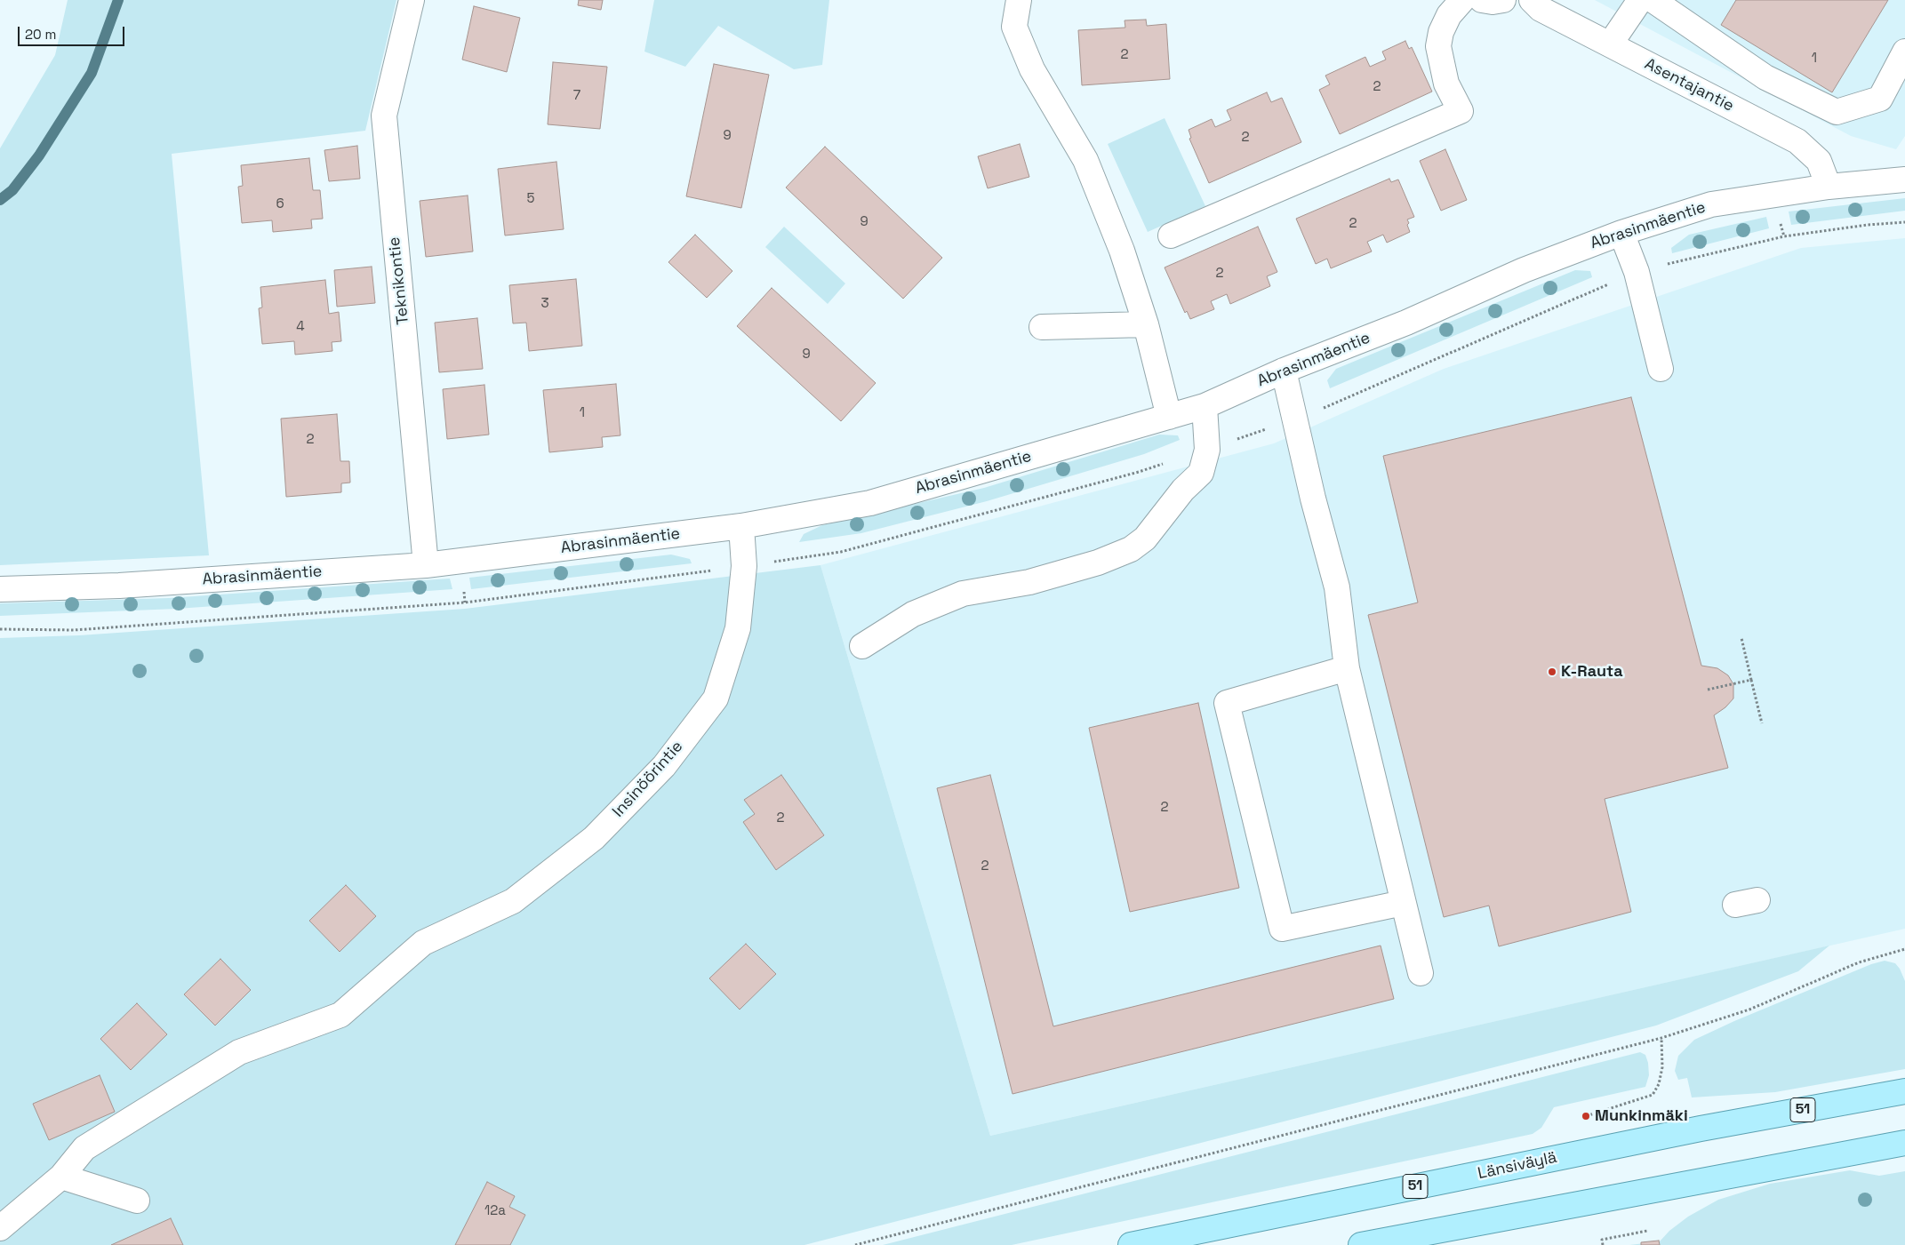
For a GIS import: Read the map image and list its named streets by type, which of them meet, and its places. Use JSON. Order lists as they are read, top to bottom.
{
  "streets": {
    "main road": ["51", "Länsiväylä"],
    "street": [
      "Asentajantie",
      "Abrasinmäentie",
      "Teknikontie",
      "Insinöörintie"
    ]
  },
  "crossings": [
    ["Asentajantie", "Abrasinmäentie"],
    ["Abrasinmäentie", "Teknikontie"],
    ["Abrasinmäentie", "Insinöörintie"]
  ],
  "places": ["K-Rauta", "Munkinmäki"],
  "house_numbers": [
    "2",
    "1",
    "2",
    "7",
    "9",
    "2",
    "5",
    "6",
    "9",
    "2",
    "2",
    "3",
    "4",
    "9",
    "1",
    "2",
    "2",
    "2",
    "2",
    "12a"
  ],
  "scale_bar": "20 m"
}
